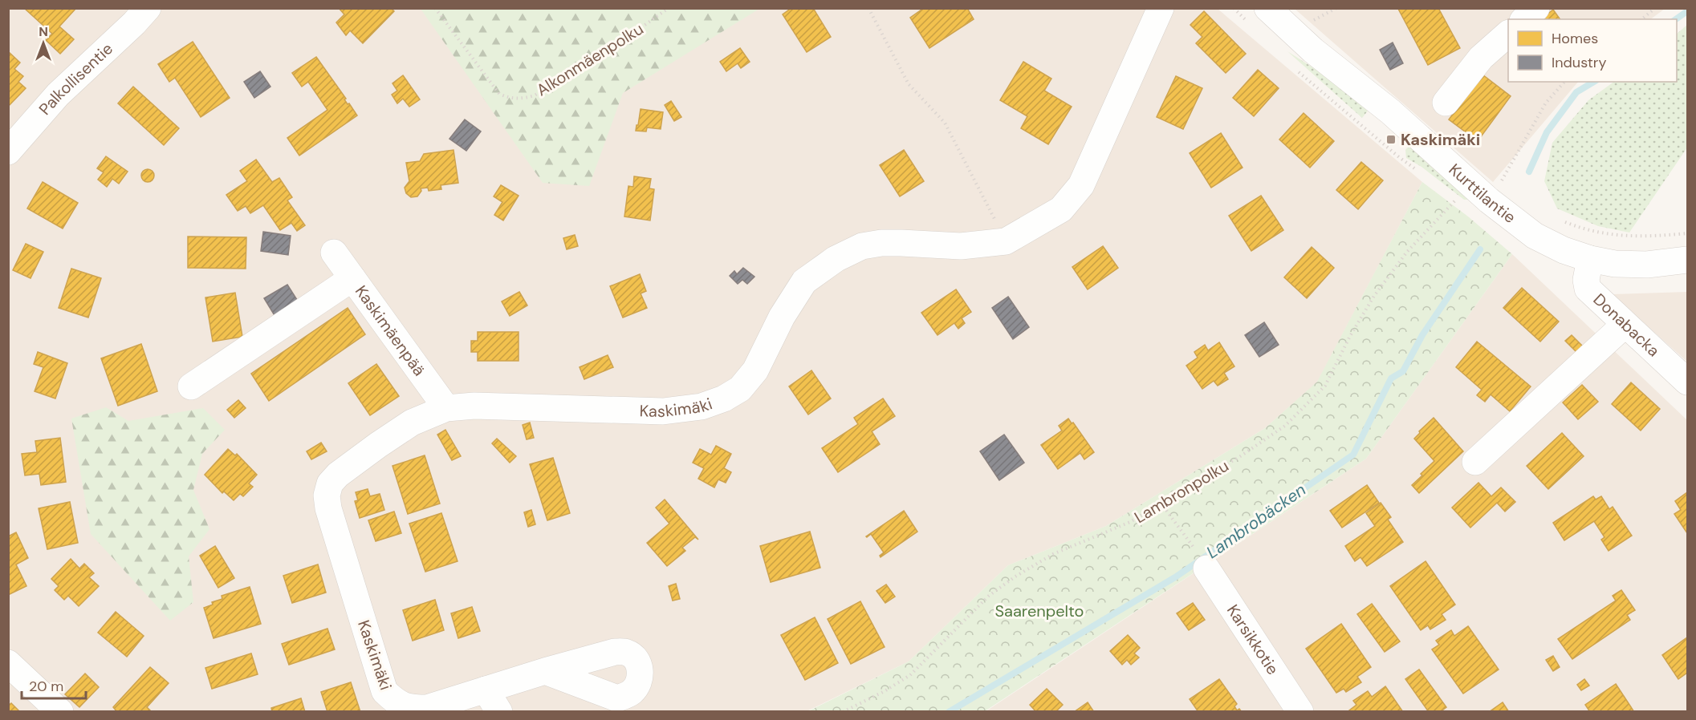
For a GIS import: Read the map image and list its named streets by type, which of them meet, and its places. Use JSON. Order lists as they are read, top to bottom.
{
  "streets": {
    "street": [
      "Palkollisentie",
      "Kurttilantie",
      "Donabacka",
      "Kaskimäenpää",
      "Kaskimäki",
      "Karsikkotie"
    ],
    "path": ["Alkonmäenpolku", "Lambronpolku"]
  },
  "crossings": [
    ["Kurttilantie", "Donabacka"],
    ["Kaskimäenpää", "Kaskimäki"]
  ],
  "water": ["Lambrobäcken"],
  "parks": ["Saarenpelto"],
  "places": {
    "transit": ["Kaskimäki"]
  },
  "legend": ["Homes", "Industry"],
  "scale_bar": "20 m",
  "north": "top"
}
